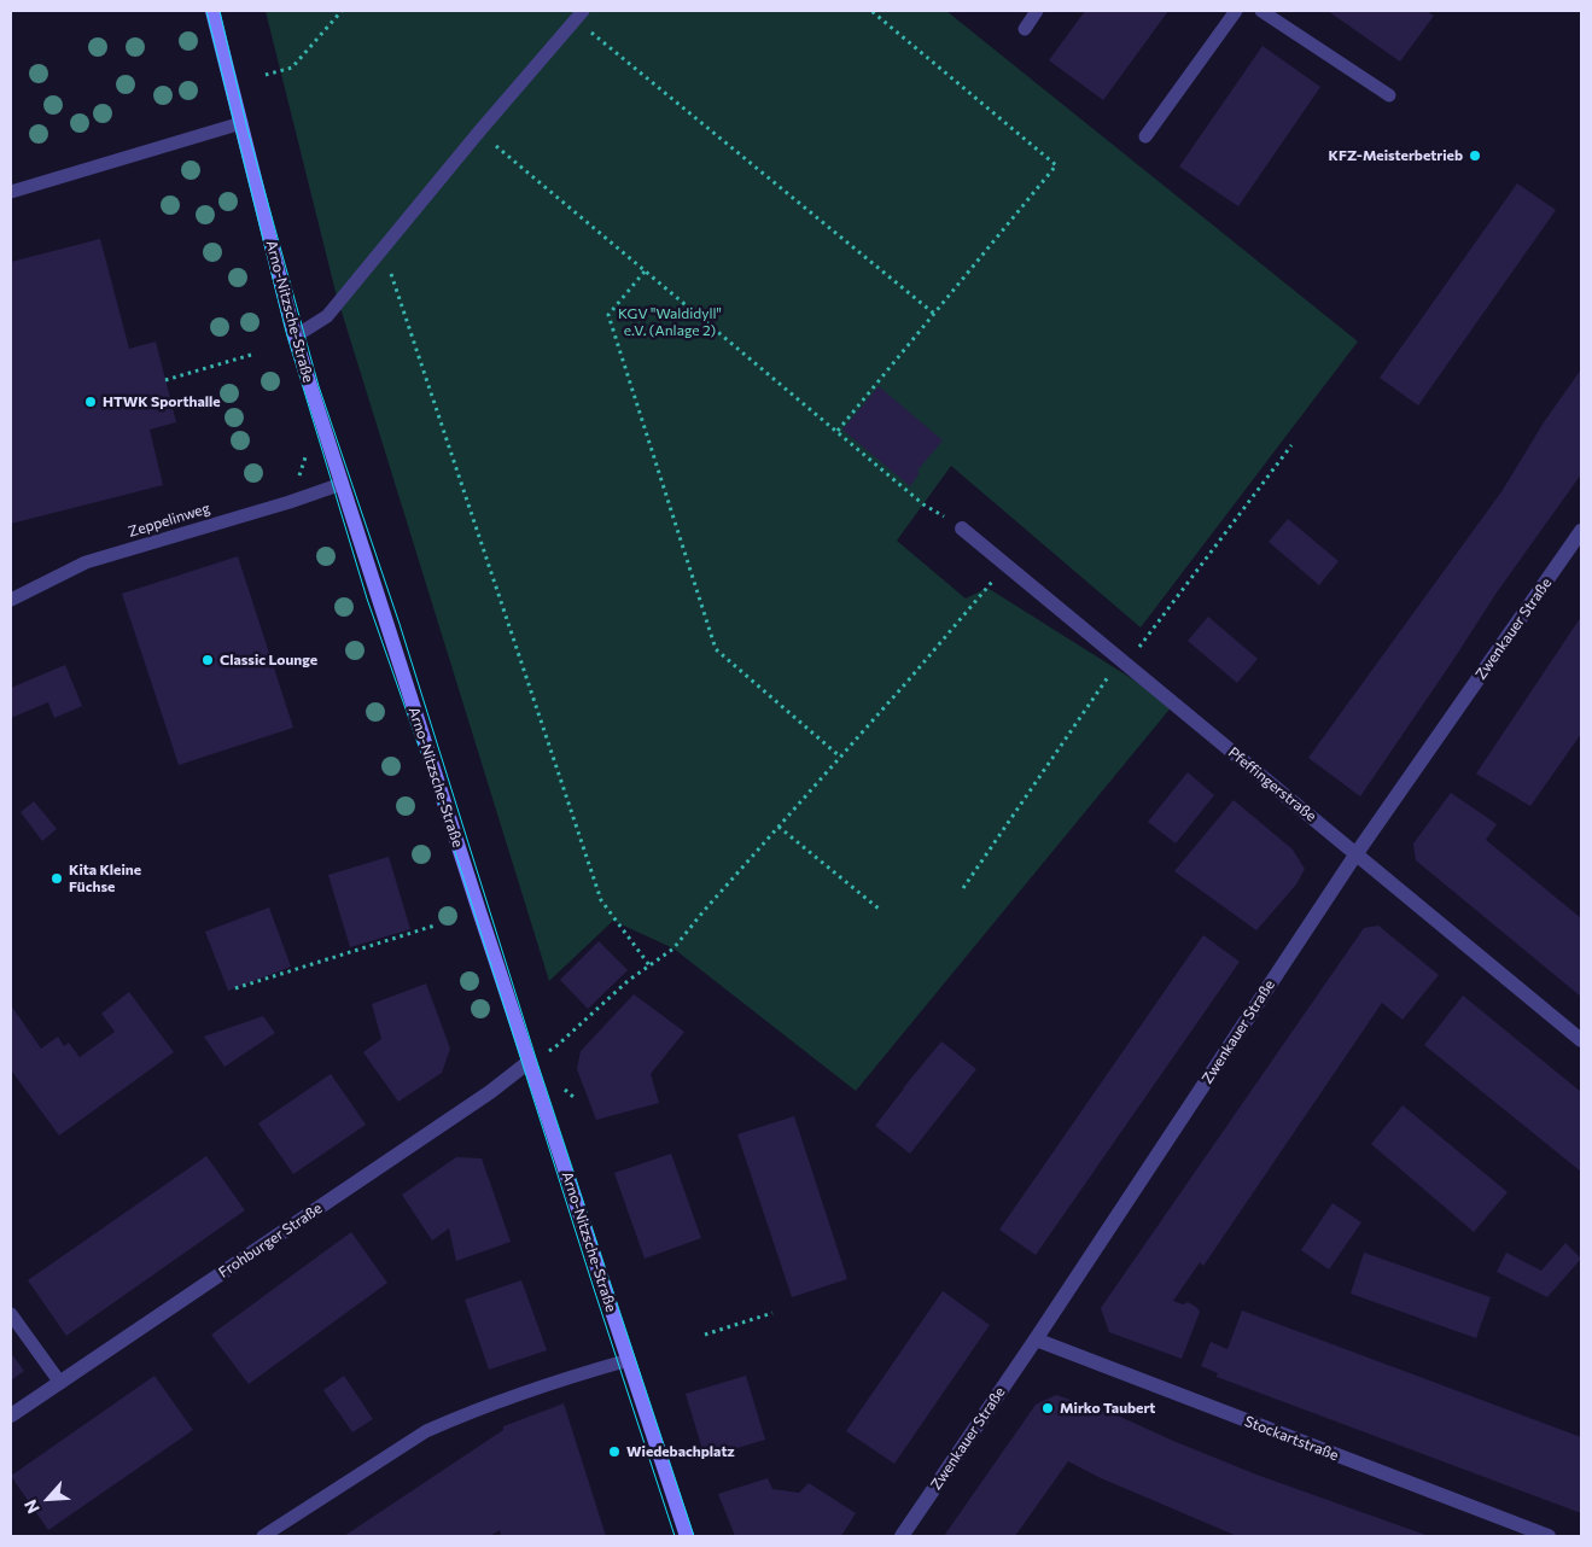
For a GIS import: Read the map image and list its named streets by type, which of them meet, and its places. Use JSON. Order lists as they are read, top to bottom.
{
  "streets": {
    "main road": ["Arno-Nitzsche-Straße"],
    "street": [
      "Zwenkauer Straße",
      "Pfeffingerstraße",
      "Frohburger Straße",
      "Stockartstraße"
    ],
    "lane": ["Zeppelinweg"]
  },
  "crossings": [
    ["Arno-Nitzsche-Straße", "Zeppelinweg"],
    ["Arno-Nitzsche-Straße", "Frohburger Straße"],
    ["Zwenkauer Straße", "Pfeffingerstraße"],
    ["Zwenkauer Straße", "Stockartstraße"]
  ],
  "parks": ["KGV \"Waldidyll\" e.V. (Anlage 2)"],
  "places": [
    "KFZ-Meisterbetrieb",
    "HTWK Sporthalle",
    "Classic Lounge",
    "Kita Kleine Füchse",
    "Mirko Taubert",
    "Wiedebachplatz"
  ],
  "north": "bottom left"
}
